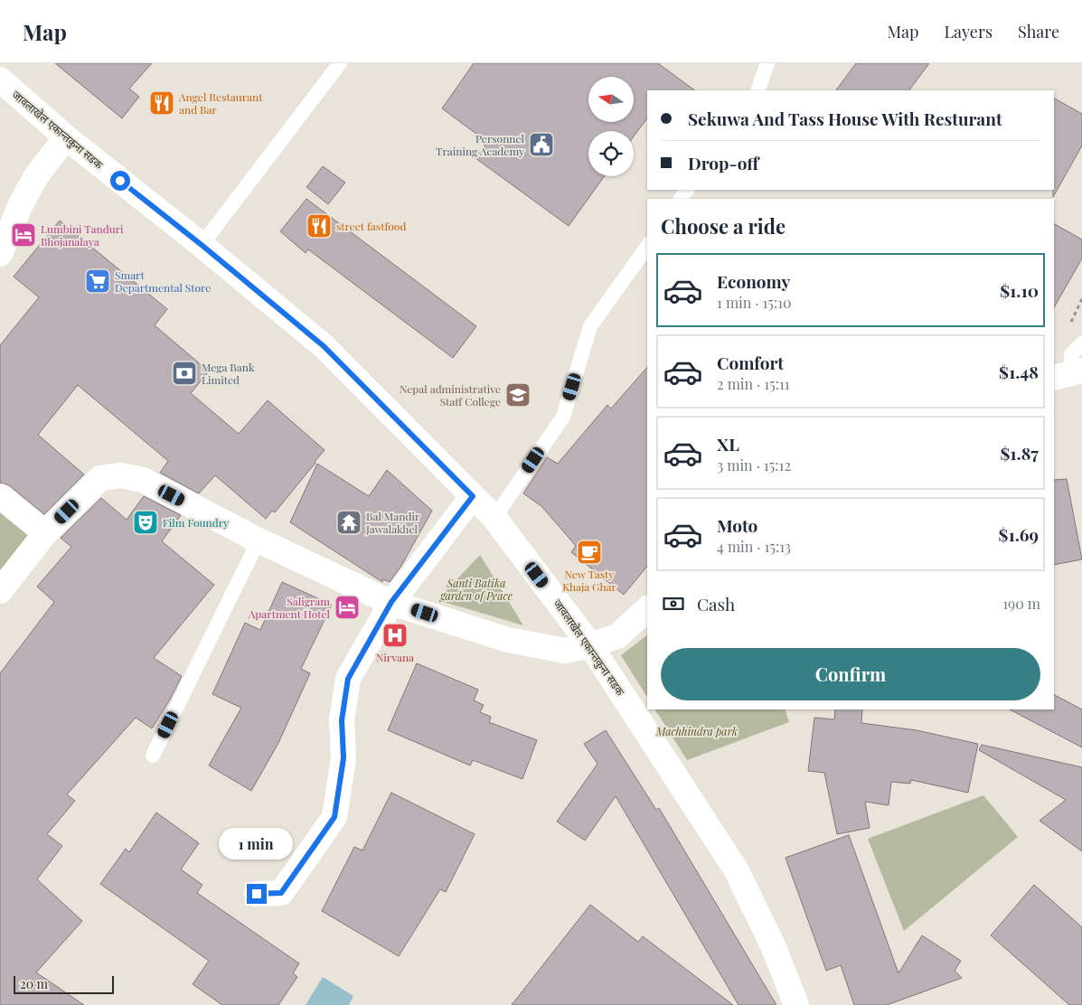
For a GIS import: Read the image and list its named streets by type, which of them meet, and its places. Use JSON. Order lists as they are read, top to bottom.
{
  "streets": {
    "street": ["जावलाखेल एकान्तकुना सडक"]
  },
  "parks": ["Santi Batika garden of Peace", "Machhindra park"],
  "places": {
    "restaurant": ["Angel Restaurant and Bar", "street fastfood"],
    "public building": ["Personnel Training Academy"],
    "hotel": ["Lumbini Tanduri Bhojanalaya", "Saligram Apartment Hotel"],
    "supermarket": ["Smart Departmental Store"],
    "bank": ["Mega Bank Limited"],
    "school or university": ["Nepal administrative Staff College"],
    "theatre": ["Film Foundry"],
    "temple": ["Bal Mandir Jawalakhel"],
    "cafe": ["New Tasty Khaja Ghar"],
    "hospital": ["Nirvana"]
  },
  "scale_bar": "20 m",
  "north": "left",
  "page": {
    "header": "Map",
    "nav": ["Map", "Layers", "Share"],
    "banner": ["Sekuwa And Tass House With Resturant", "Drop-off"],
    "heading": "Choose a ride",
    "list": [
      {
        "name": "Economy",
        "note": "1 min · 15:10",
        "value": "$1.10"
      },
      {
        "name": "Comfort",
        "note": "2 min · 15:11",
        "value": "$1.48"
      },
      {
        "name": "XL",
        "note": "3 min · 15:12",
        "value": "$1.87"
      },
      {
        "name": "Moto",
        "note": "4 min · 15:13",
        "value": "$1.69"
      }
    ],
    "pay": ["Cash", "190 m"],
    "buttons": "Confirm",
    "bubble": "1 min",
    "scale": "20 m"
  }
}
